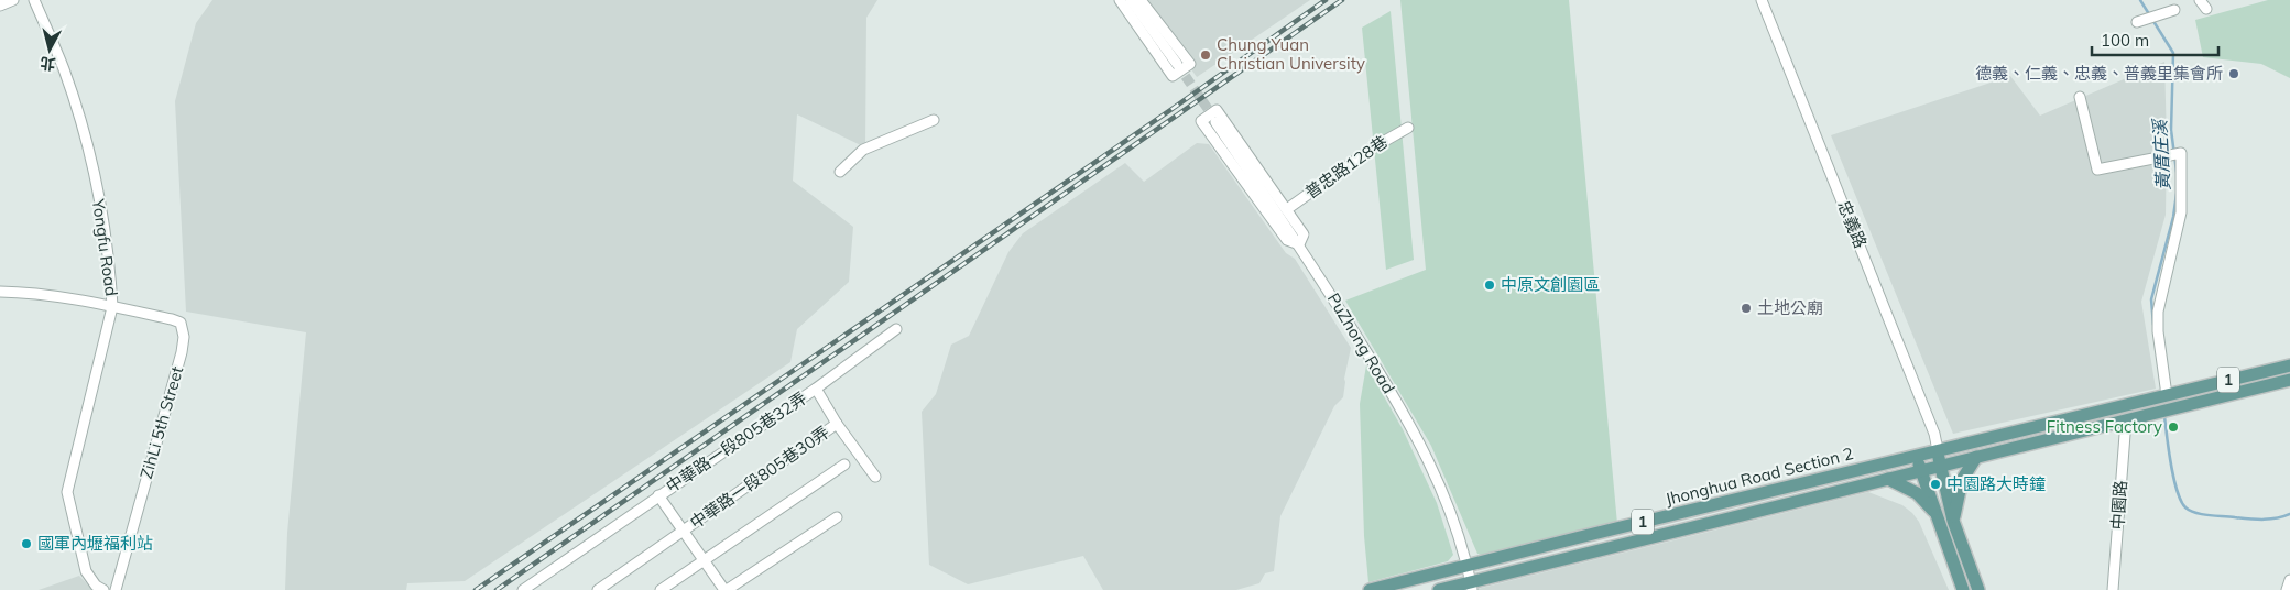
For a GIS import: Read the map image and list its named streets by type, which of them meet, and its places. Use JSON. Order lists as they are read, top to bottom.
{
  "streets": {
    "main road": ["1", "Jhonghua Road Section 2"],
    "street": [
      "普忠路128巷",
      "忠義路",
      "Yongfu Road",
      "PuZhong Road",
      "ZihLi 5th Street",
      "中華路一段805巷32弄",
      "中華路一段805巷30弄",
      "中園路"
    ]
  },
  "crossings": [
    ["忠義路", "Jhonghua Road Section 2"],
    ["Yongfu Road", "ZihLi 5th Street"],
    ["PuZhong Road", "Jhonghua Road Section 2"],
    ["Jhonghua Road Section 2", "中園路"]
  ],
  "water": ["黃厝庄溪"],
  "places": [
    "Chung Yuan Christian University",
    "德義、仁義、忠義、普義里集會所",
    "中原文創園區",
    "土地公廟",
    "Fitness Factory",
    "中園路大時鐘",
    "國軍內壢福利站"
  ],
  "scale_bar": "100 m",
  "north": "bottom"
}
